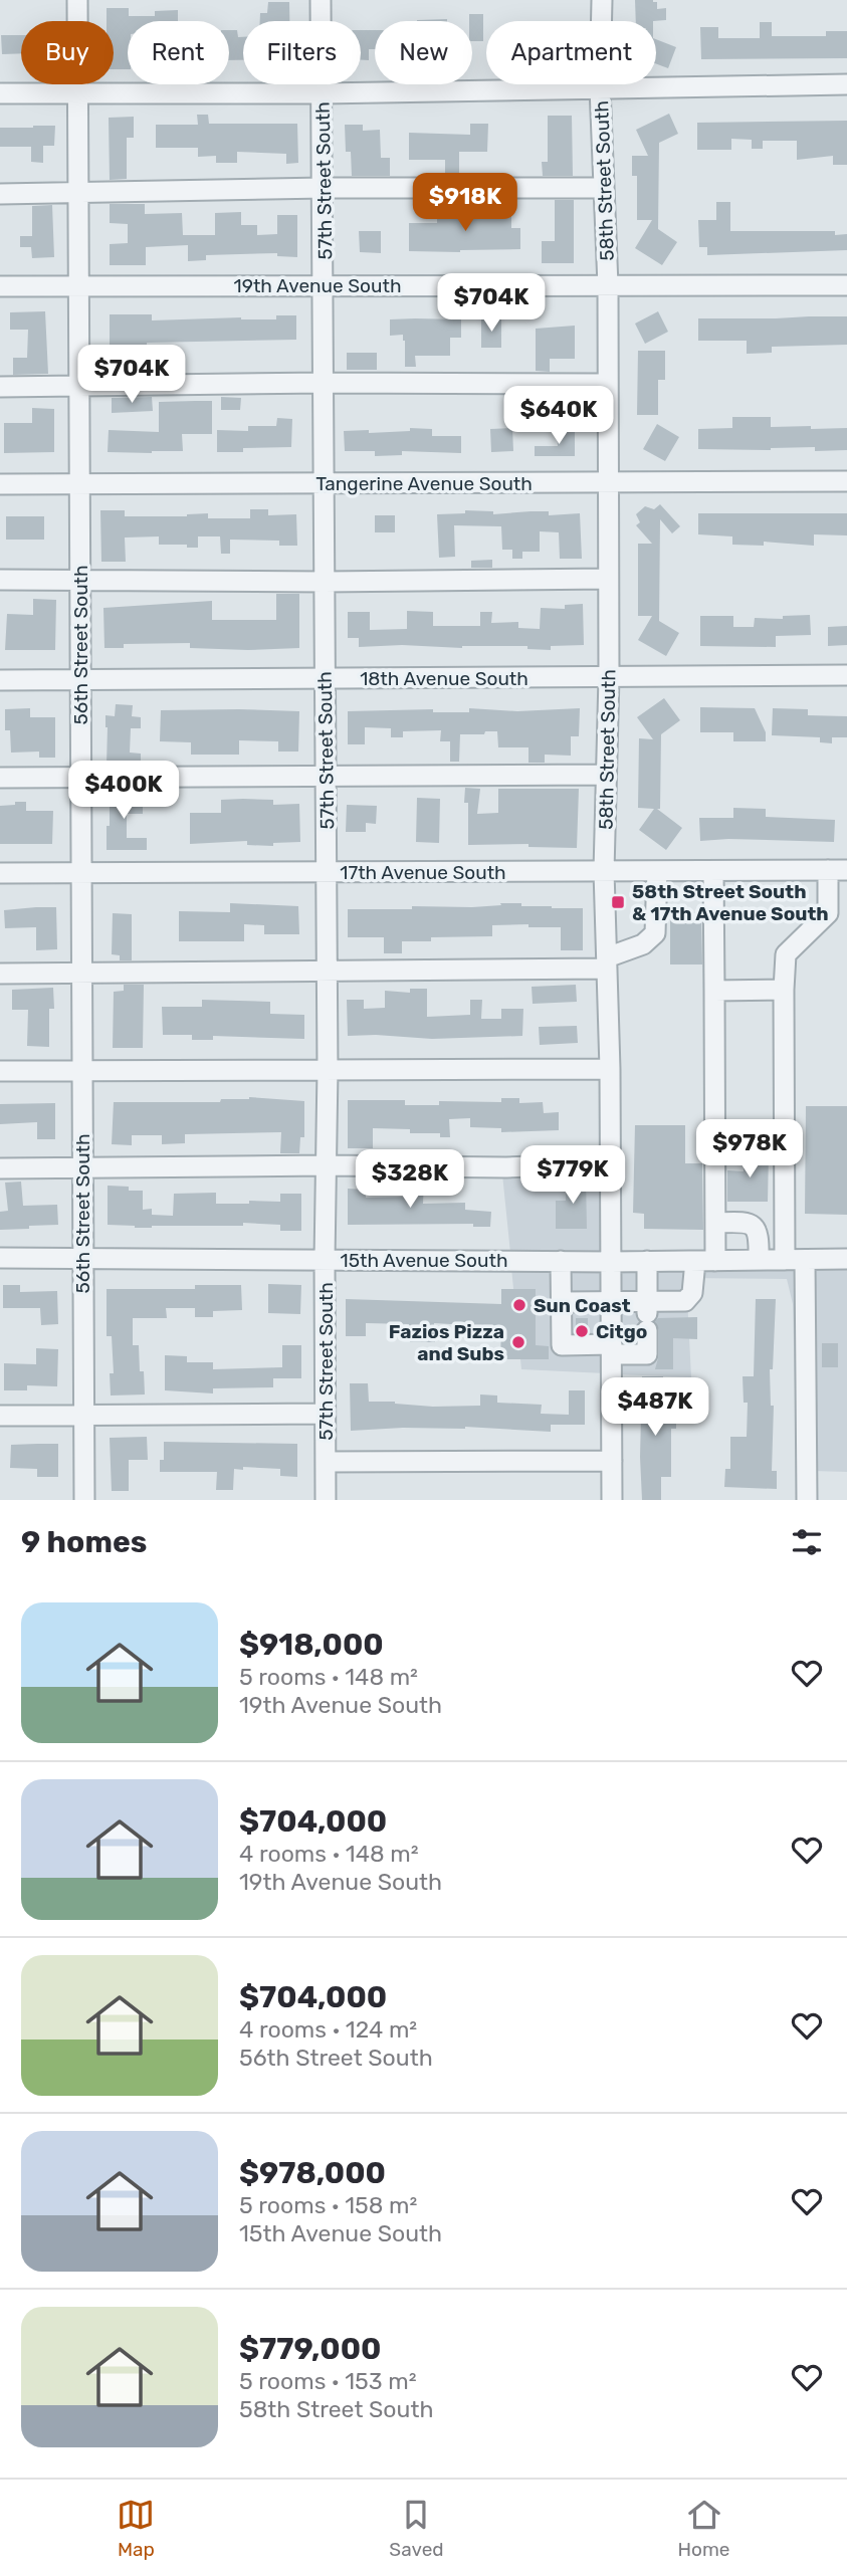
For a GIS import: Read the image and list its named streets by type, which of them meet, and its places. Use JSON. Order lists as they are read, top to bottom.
{
  "streets": {
    "street": [
      "57th Street South",
      "58th Street South",
      "19th Avenue South",
      "Tangerine Avenue South",
      "56th Street South",
      "18th Avenue South",
      "17th Avenue South",
      "15th Avenue South"
    ]
  },
  "crossings": [
    ["57th Street South", "19th Avenue South"],
    ["57th Street South", "Tangerine Avenue South"],
    ["57th Street South", "18th Avenue South"],
    ["57th Street South", "17th Avenue South"],
    ["57th Street South", "15th Avenue South"],
    ["58th Street South", "19th Avenue South"],
    ["58th Street South", "Tangerine Avenue South"],
    ["58th Street South", "18th Avenue South"],
    ["58th Street South", "17th Avenue South"],
    ["58th Street South", "15th Avenue South"],
    ["19th Avenue South", "56th Street South"],
    ["Tangerine Avenue South", "56th Street South"],
    ["56th Street South", "18th Avenue South"],
    ["56th Street South", "17th Avenue South"],
    ["56th Street South", "15th Avenue South"]
  ],
  "places": {
    "transit": ["58th Street South & 17th Avenue South"],
    "other": ["Sun Coast", "Citgo", "Fazios Pizza and Subs"]
  },
  "page": {
    "chip": [
      "Buy",
      "Rent",
      "Filters",
      "New",
      "Apartment"
    ],
    "price": [
      "$918K",
      "$704K",
      "$704K",
      "$640K",
      "$400K",
      "$978K",
      "$779K",
      "$328K",
      "$487K"
    ],
    "heading": "9 homes",
    "list": [
      {
        "name": "$918,000",
        "note": "5 rooms · 148 m² · 19th Avenue South"
      },
      {
        "name": "$704,000",
        "note": "4 rooms · 148 m² · 19th Avenue South"
      },
      {
        "name": "$704,000",
        "note": "4 rooms · 124 m² · 56th Street South"
      },
      {
        "name": "$978,000",
        "note": "5 rooms · 158 m² · 15th Avenue South"
      },
      {
        "name": "$779,000",
        "note": "5 rooms · 153 m² · 58th Street South"
      }
    ],
    "tabs": ["Map", "Saved", "Home"]
  }
}
